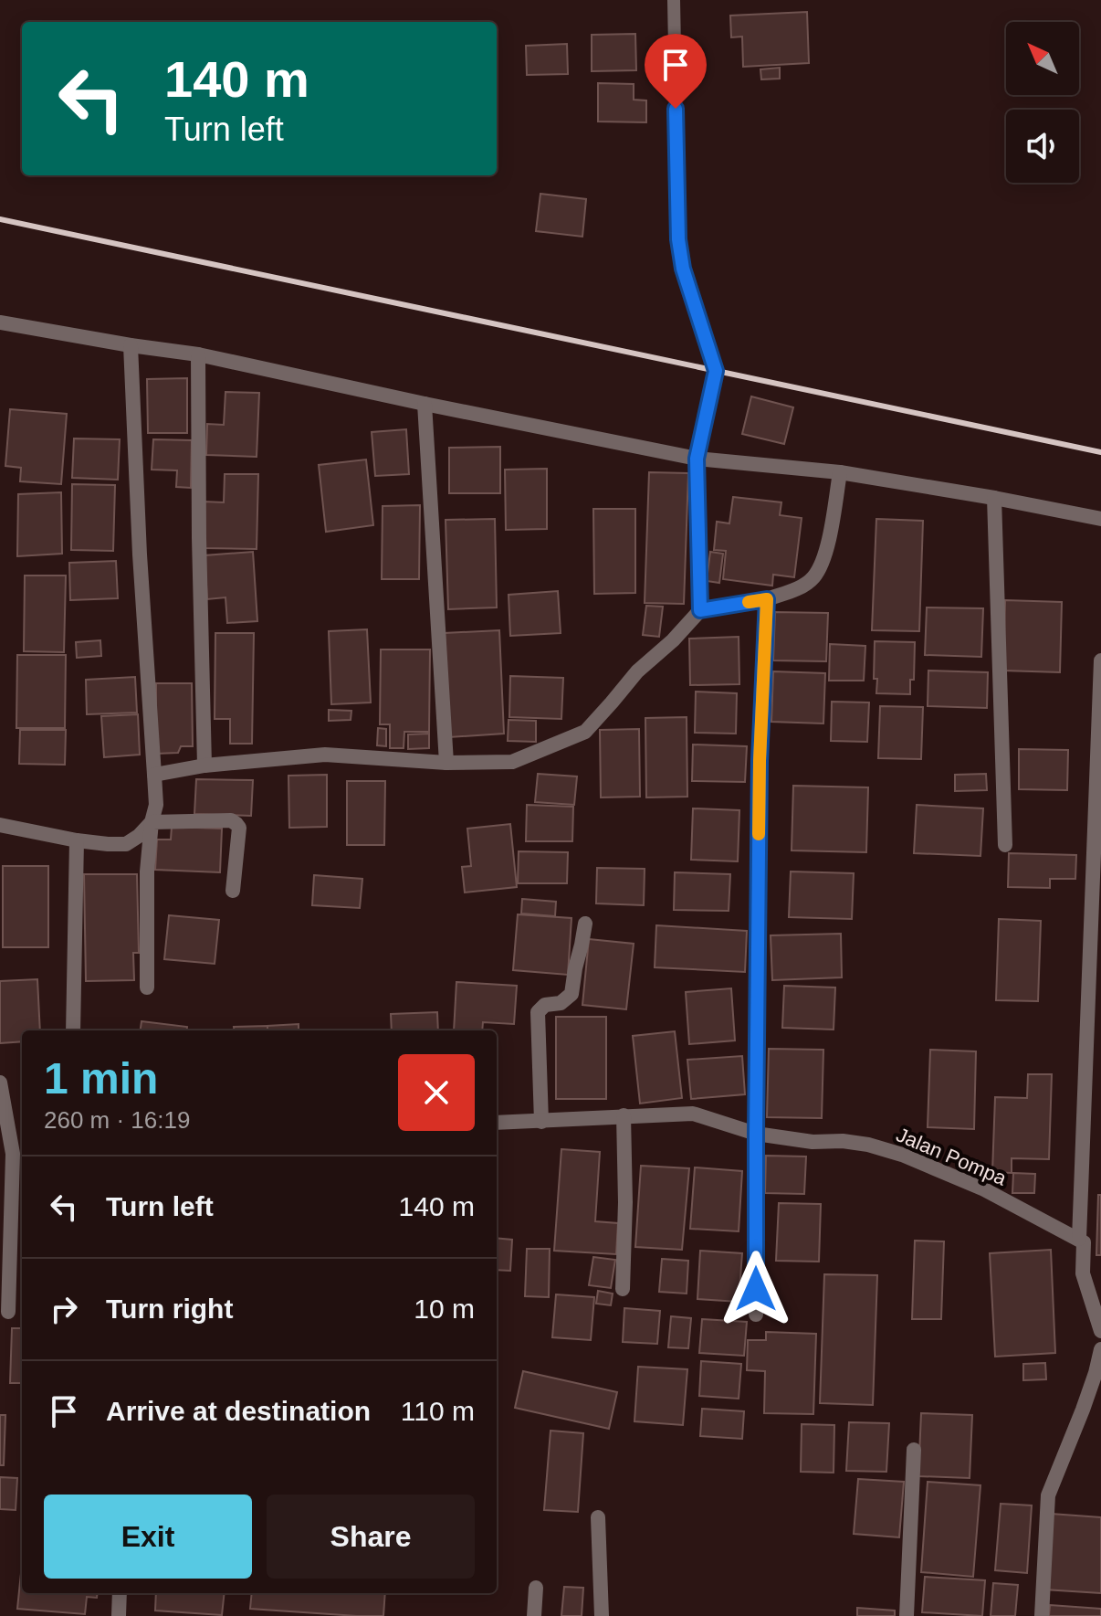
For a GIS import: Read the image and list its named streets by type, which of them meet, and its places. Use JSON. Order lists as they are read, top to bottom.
{
  "streets": {
    "street": ["Jalan Pompa"]
  },
  "north": "top left",
  "page": {
    "turn": ["140 m", "Turn left"],
    "heading": ["1 min", "260 m · 16:19"],
    "list": [
      {
        "name": "Turn left",
        "value": "140 m"
      },
      {
        "name": "Turn right",
        "value": "10 m"
      },
      {
        "name": "Arrive at destination",
        "value": "110 m"
      }
    ],
    "buttons": ["Exit", "Share"]
  }
}
